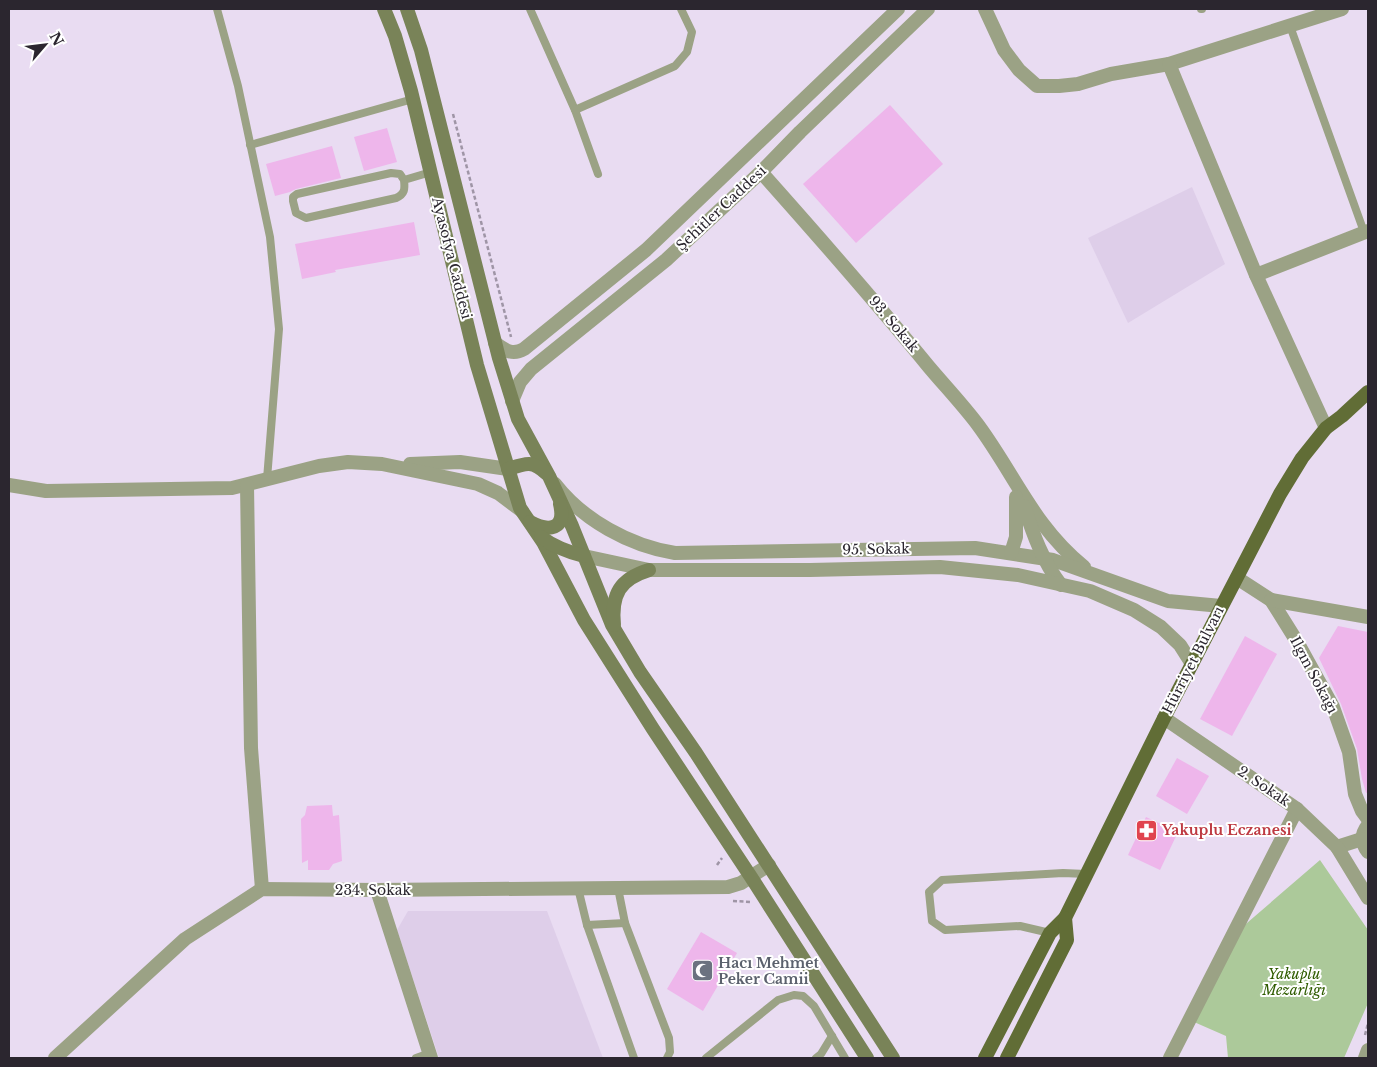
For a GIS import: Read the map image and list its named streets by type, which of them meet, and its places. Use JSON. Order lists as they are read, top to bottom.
{
  "streets": {
    "main road": ["Ayasofya Caddesi", "Hürriyet Bulvarı"],
    "street": [
      "Şehitler Caddesi",
      "93. Sokak",
      "95. Sokak",
      "Ilgın Sokağı",
      "2. Sokak",
      "234. Sokak"
    ]
  },
  "crossings": [
    ["Şehitler Caddesi", "93. Sokak"],
    ["Ayasofya Caddesi", "234. Sokak"],
    ["95. Sokak", "Hürriyet Bulvarı"],
    ["Hürriyet Bulvarı", "Ilgın Sokağı"],
    ["Hürriyet Bulvarı", "2. Sokak"]
  ],
  "parks": ["Yakuplu Mezarlığı"],
  "places": {
    "pharmacy": ["Yakuplu Eczanesi"],
    "mosque": ["Hacı Mehmet Peker Camii"]
  },
  "north": "top right"
}
